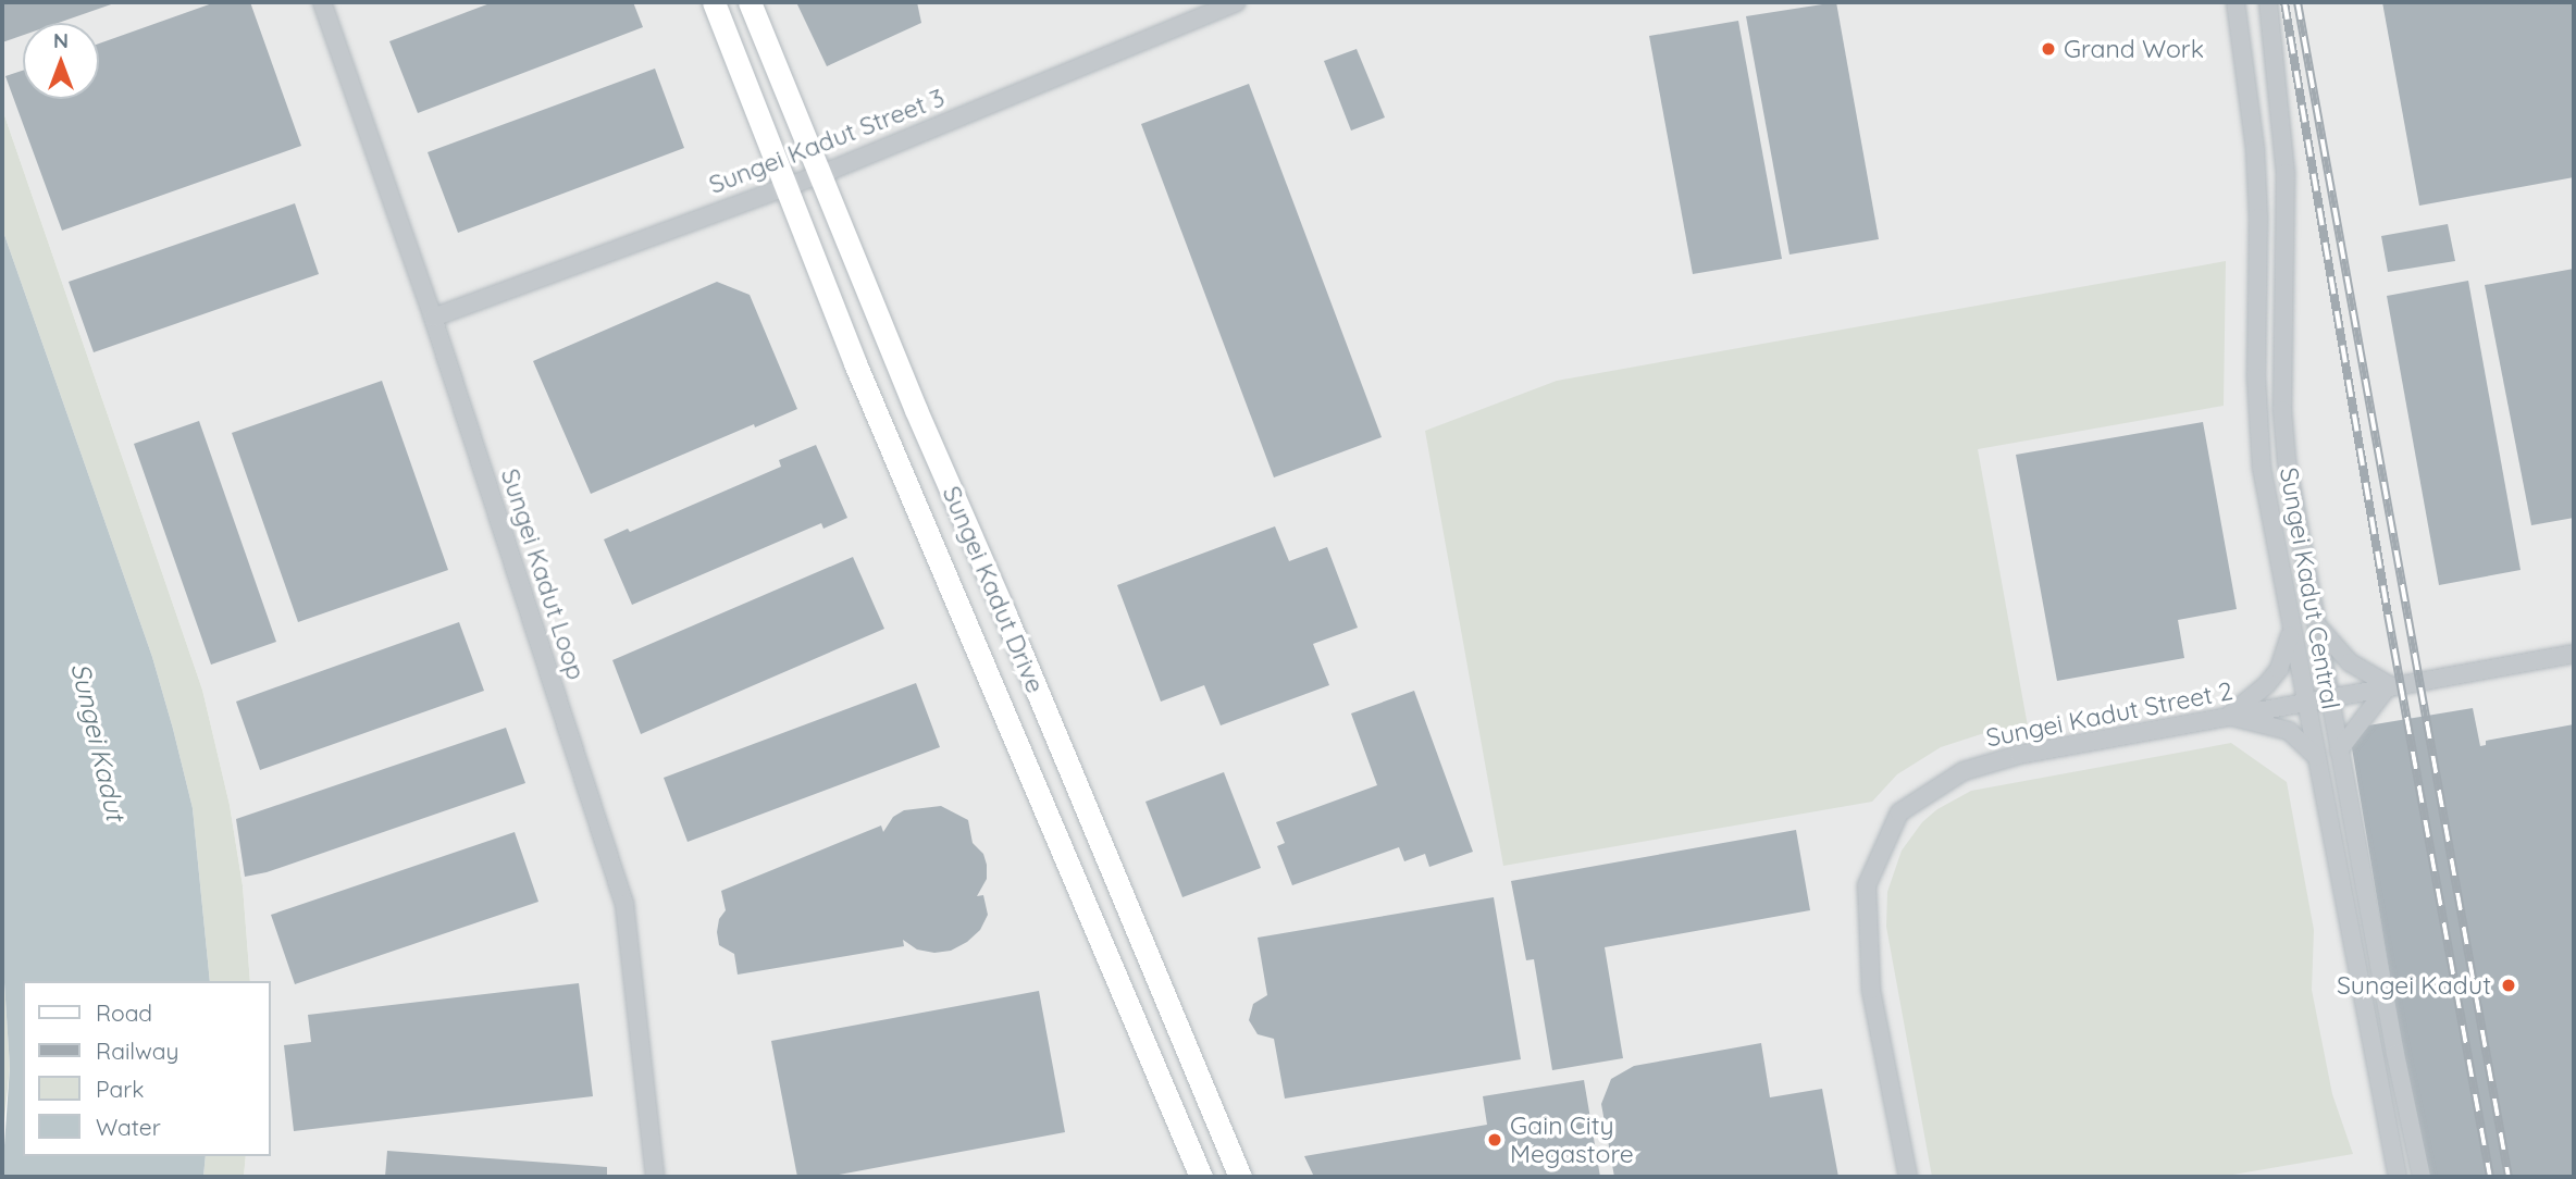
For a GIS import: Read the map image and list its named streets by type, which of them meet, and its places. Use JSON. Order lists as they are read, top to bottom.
{
  "streets": {
    "main road": ["Sungei Kadut Drive"],
    "street": [
      "Sungei Kadut Street 3",
      "Sungei Kadut Loop",
      "Sungei Kadut Central",
      "Sungei Kadut Street 2"
    ]
  },
  "crossings": [
    ["Sungei Kadut Street 3", "Sungei Kadut Loop"],
    ["Sungei Kadut Street 3", "Sungei Kadut Drive"],
    ["Sungei Kadut Central", "Sungei Kadut Street 2"]
  ],
  "water": ["Sungei Kadut"],
  "places": ["Grand Work", "Sungei Kadut", "Gain City Megastore"],
  "legend": [
    "Road",
    "Railway",
    "Park",
    "Water"
  ],
  "north": "top"
}
